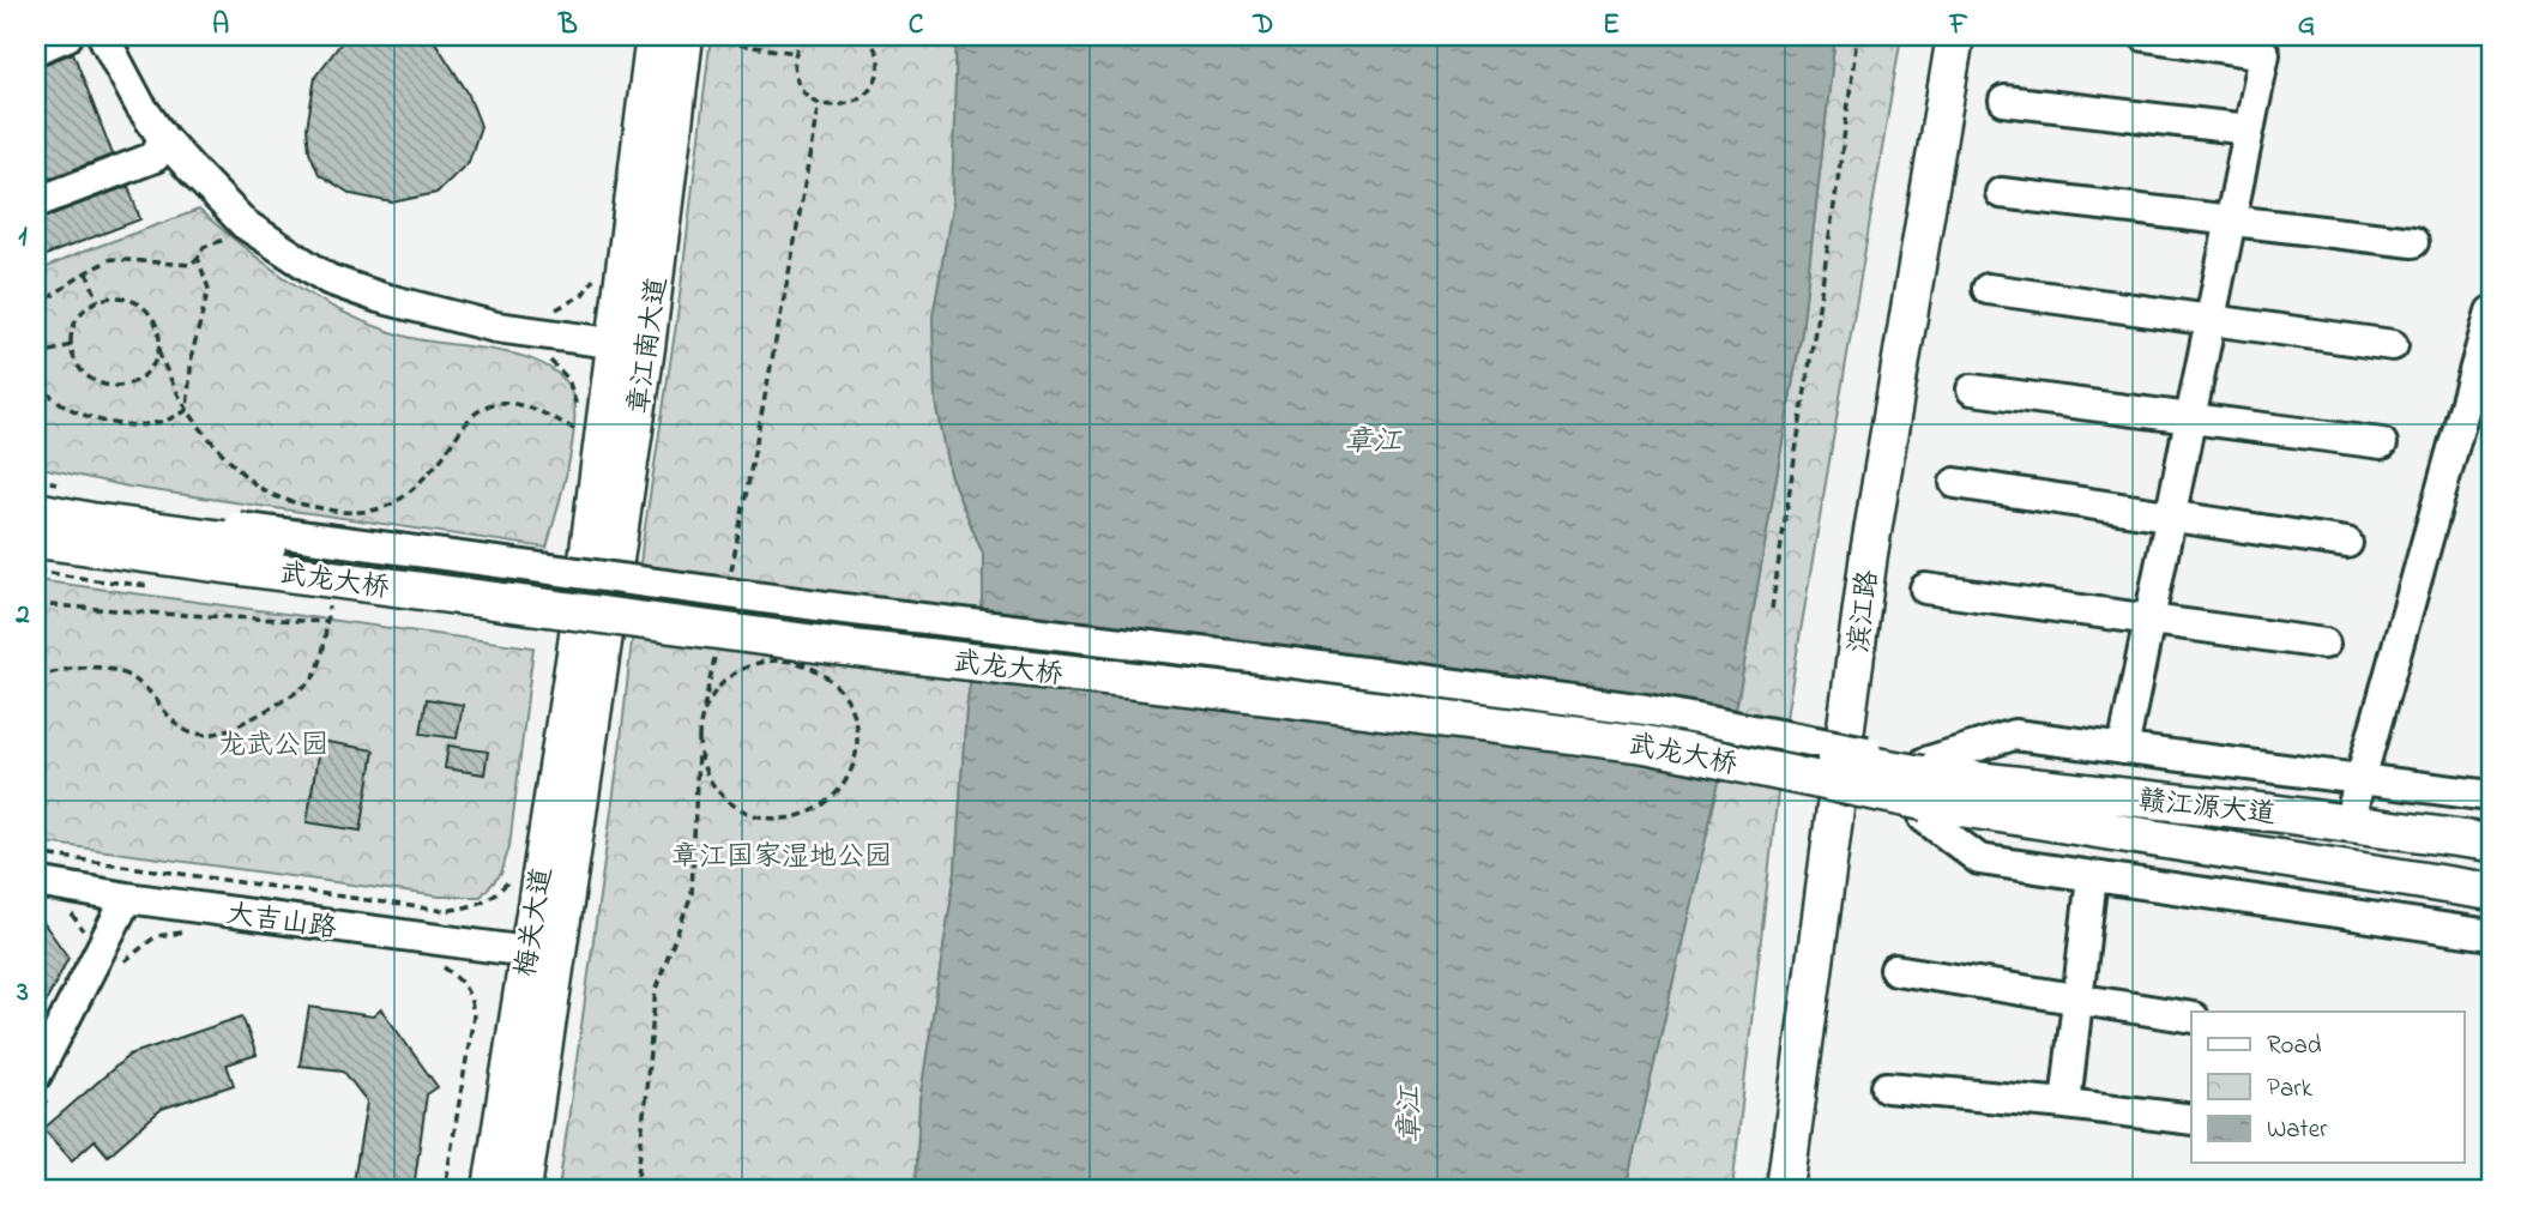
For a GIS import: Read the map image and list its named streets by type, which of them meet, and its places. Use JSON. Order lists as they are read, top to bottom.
{
  "streets": {
    "main road": [
      "章江南大道",
      "武龙大桥",
      "滨江路",
      "赣江源大道",
      "梅关大道"
    ],
    "street": ["大吉山路"]
  },
  "crossings": [
    ["章江南大道", "梅关大道"],
    ["武龙大桥", "赣江源大道"],
    ["大吉山路", "梅关大道"]
  ],
  "water": ["章江"],
  "parks": ["龙武公园", "章江国家湿地公园"],
  "legend": ["Road", "Park", "Water"],
  "grid": {
    "columns": [
      "A",
      "B",
      "C",
      "D",
      "E",
      "F",
      "G"
    ],
    "rows": ["1", "2", "3"]
  }
}
